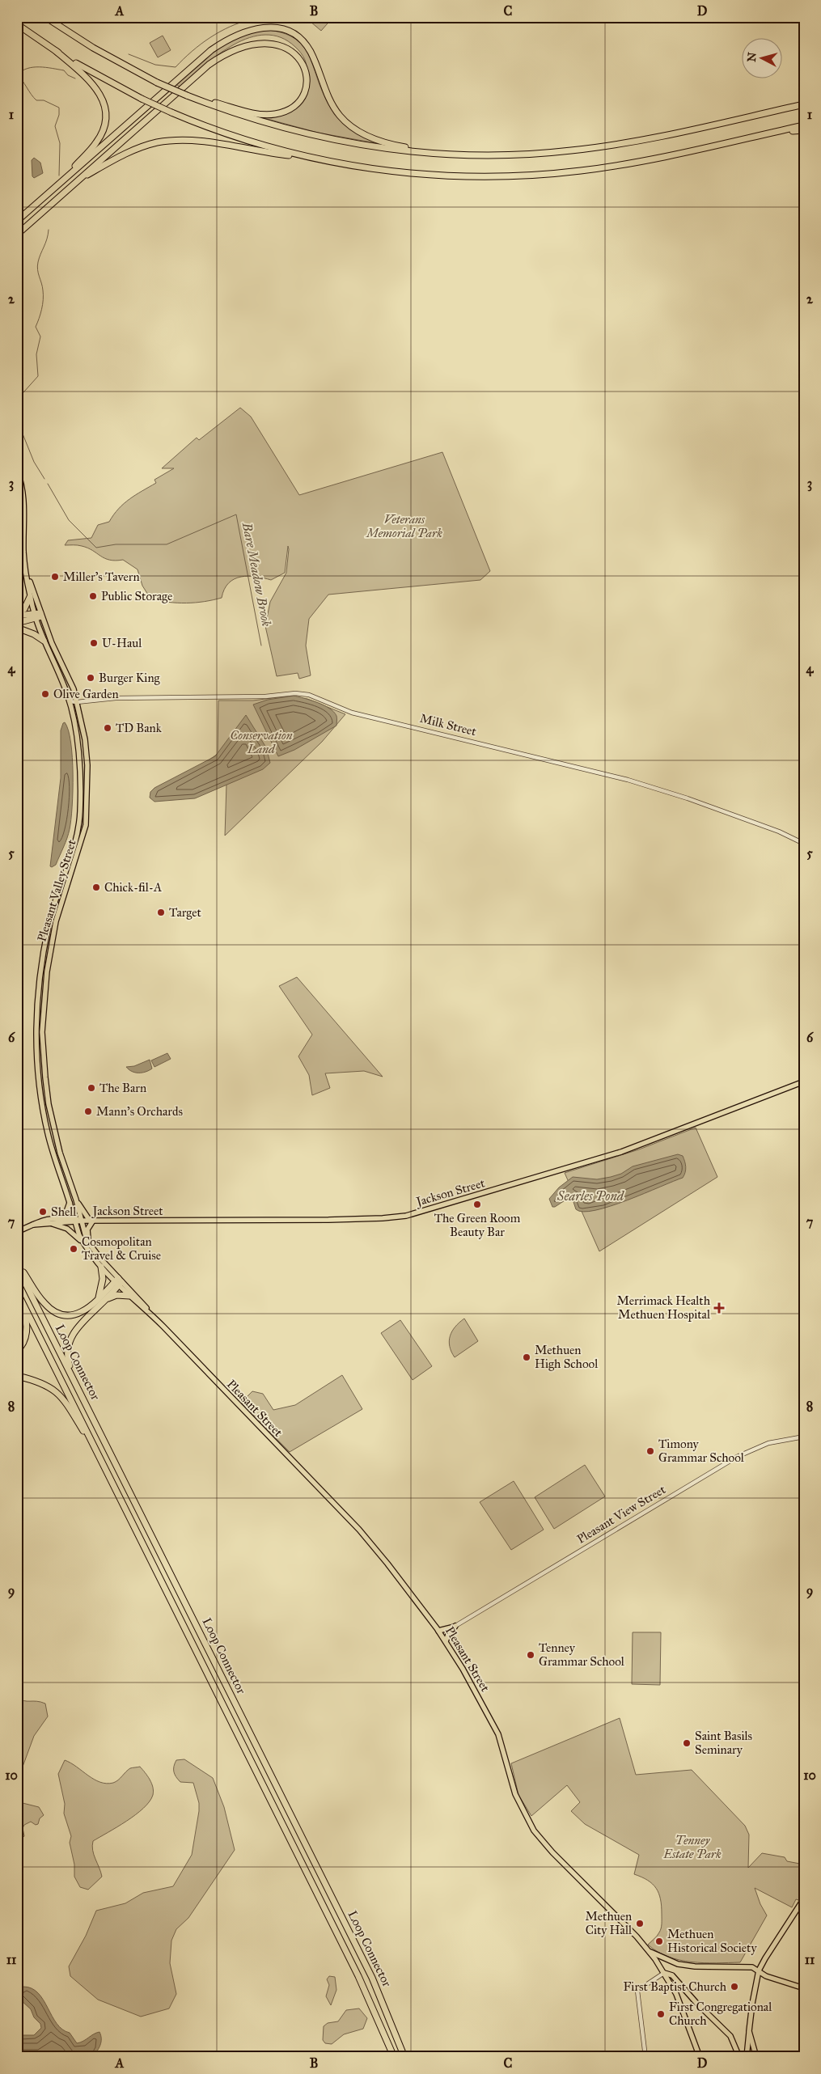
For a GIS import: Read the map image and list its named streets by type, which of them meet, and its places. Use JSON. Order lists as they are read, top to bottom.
{
  "streets": {
    "highway": ["Loop Connector"],
    "main road": ["Pleasant Valley Street", "Jackson Street", "Pleasant Street"],
    "street": ["Milk Street", "Pleasant View Street"]
  },
  "crossings": [
    ["Milk Street", "Pleasant Valley Street"],
    ["Pleasant Valley Street", "Jackson Street"],
    ["Pleasant Valley Street", "Pleasant Street"],
    ["Jackson Street", "Pleasant Street"]
  ],
  "water": ["Bare Meadow Brook", "Searles Pond"],
  "parks": ["Veterans Memorial Park", "Conservation Land", "Tenney Estate Park"],
  "places": {
    "other": [
      "Miller's Tavern",
      "Public Storage",
      "U-Haul",
      "Burger King",
      "Olive Garden",
      "TD Bank",
      "Chick-fil-A",
      "Target",
      "The Barn",
      "Mann's Orchards",
      "The Green Room Beauty Bar",
      "Shell",
      "Cosmopolitan Travel & Cruise",
      "Methuen High School",
      "Timony Grammar School",
      "Tenney Grammar School",
      "Saint Basils Seminary",
      "Methuen City Hall",
      "Methuen Historical Society",
      "First Baptist Church",
      "First Congregational Church"
    ],
    "health": ["Merrimack Health Methuen Hospital"]
  },
  "north": "left",
  "grid": {
    "columns": [
      "A",
      "B",
      "C",
      "D"
    ],
    "rows": [
      "1",
      "2",
      "3",
      "4",
      "5",
      "6",
      "7",
      "8",
      "9",
      "10",
      "11"
    ]
  }
}
